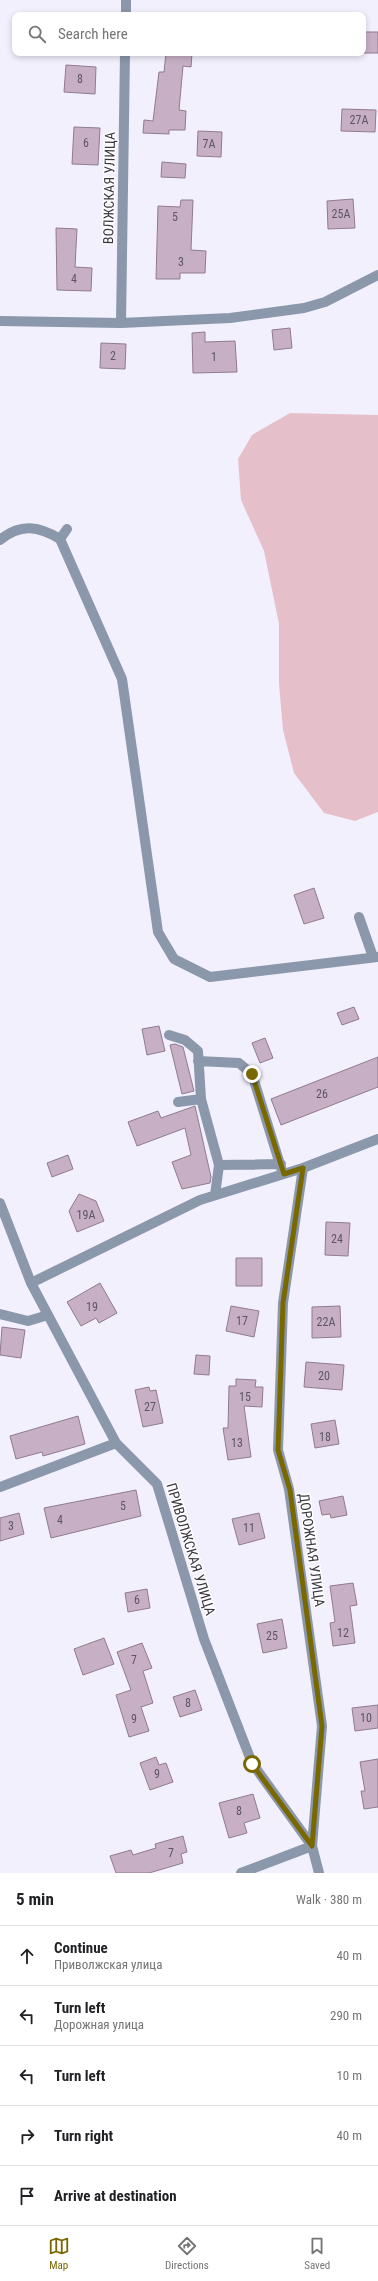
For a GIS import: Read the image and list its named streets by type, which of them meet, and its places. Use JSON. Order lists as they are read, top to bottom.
{
  "streets": {
    "street": ["ВОЛЖСКАЯ УЛИЦА", "ПРИВОЛЖСКАЯ УЛИЦА", "ДОРОЖНАЯ УЛИЦА"]
  },
  "crossings": [
    ["ПРИВОЛЖСКАЯ УЛИЦА", "ДОРОЖНАЯ УЛИЦА"]
  ],
  "house_numbers": [
    "8",
    "27А",
    "6",
    "7А",
    "25А",
    "5",
    "3",
    "4",
    "2",
    "1",
    "26",
    "19А",
    "24",
    "19",
    "17",
    "22А",
    "20",
    "15",
    "27",
    "18",
    "13",
    "5",
    "4",
    "3",
    "11",
    "6",
    "12",
    "25",
    "7",
    "8",
    "10",
    "9",
    "9",
    "8",
    "7"
  ],
  "page": {
    "search": "Search here",
    "heading": ["5 min", "Walk · 380 m"],
    "list": [
      ["Continue", "Приволжская улица", "40 m"],
      ["Turn left", "Дорожная улица", "290 m"],
      ["Turn left", "10 m"],
      ["Turn right", "40 m"],
      "Arrive at destination"
    ],
    "nav": ["Map", "Directions", "Saved"]
  }
}
